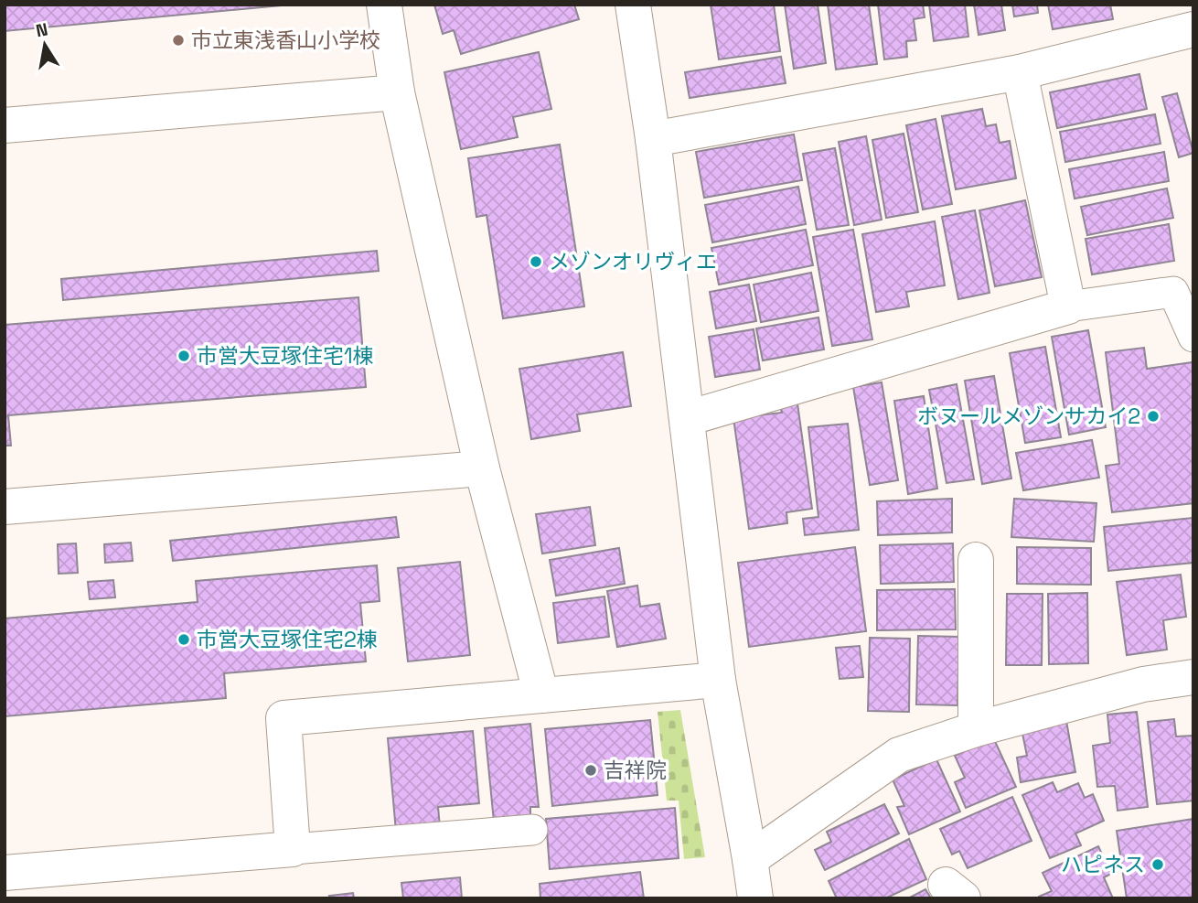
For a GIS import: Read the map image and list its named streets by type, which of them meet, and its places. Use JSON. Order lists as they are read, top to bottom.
{
  "places": [
    "市立東浅香山小学校",
    "メゾンオリヴィエ",
    "市営大豆塚住宅1棟",
    "ボヌールメゾンサカイ2",
    "市営大豆塚住宅2棟",
    "吉祥院",
    "ハピネス"
  ],
  "north": "top"
}
